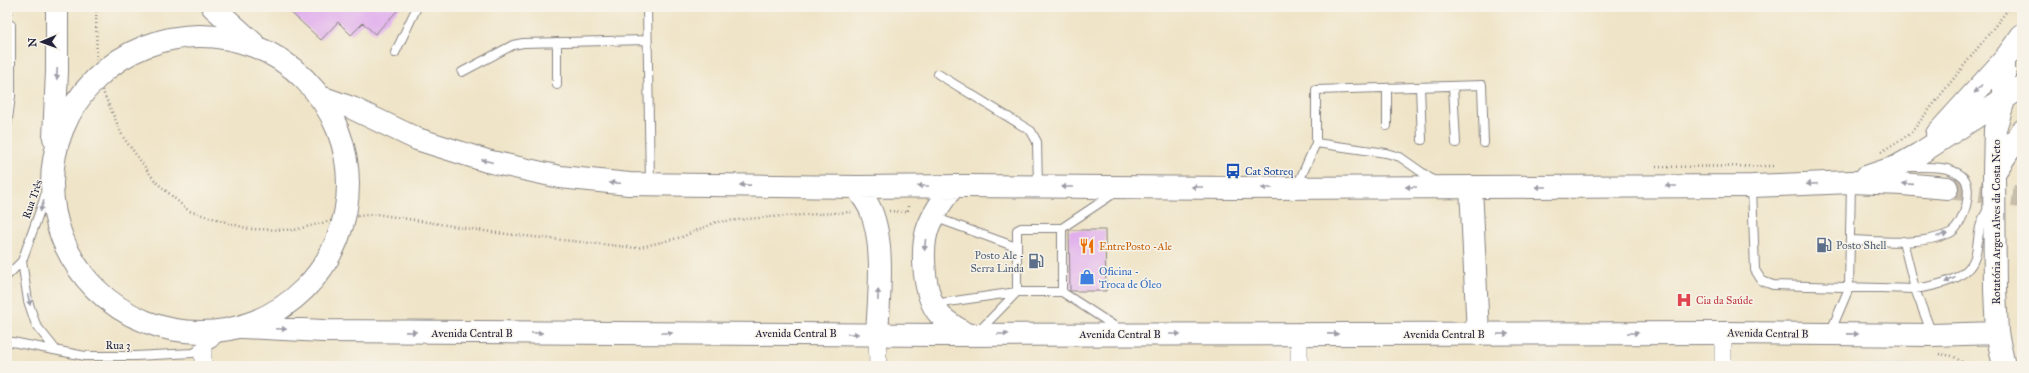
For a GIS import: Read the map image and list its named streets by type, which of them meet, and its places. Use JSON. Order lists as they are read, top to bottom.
{
  "streets": {
    "main road": ["Rotatória Argeu Alves da Costa Neto", "Avenida Central B"],
    "lane": ["Rua Três", "Rua 3"]
  },
  "crossings": [
    ["Rua Três", "Avenida Central B"],
    ["Rotatória Argeu Alves da Costa Neto", "Avenida Central B"],
    ["Avenida Central B", "Rua 3"]
  ],
  "one_way": ["Rua Três"],
  "places": {
    "bus stop": ["Cat Sotreq"],
    "fuel station": ["Posto Shell", "Posto Ale - Serra Linda"],
    "restaurant": ["EntrePosto -Ale"],
    "shop": ["Oficina - Troca de Óleo"],
    "hospital": ["Cia da Saúde"]
  },
  "north": "left"
}
